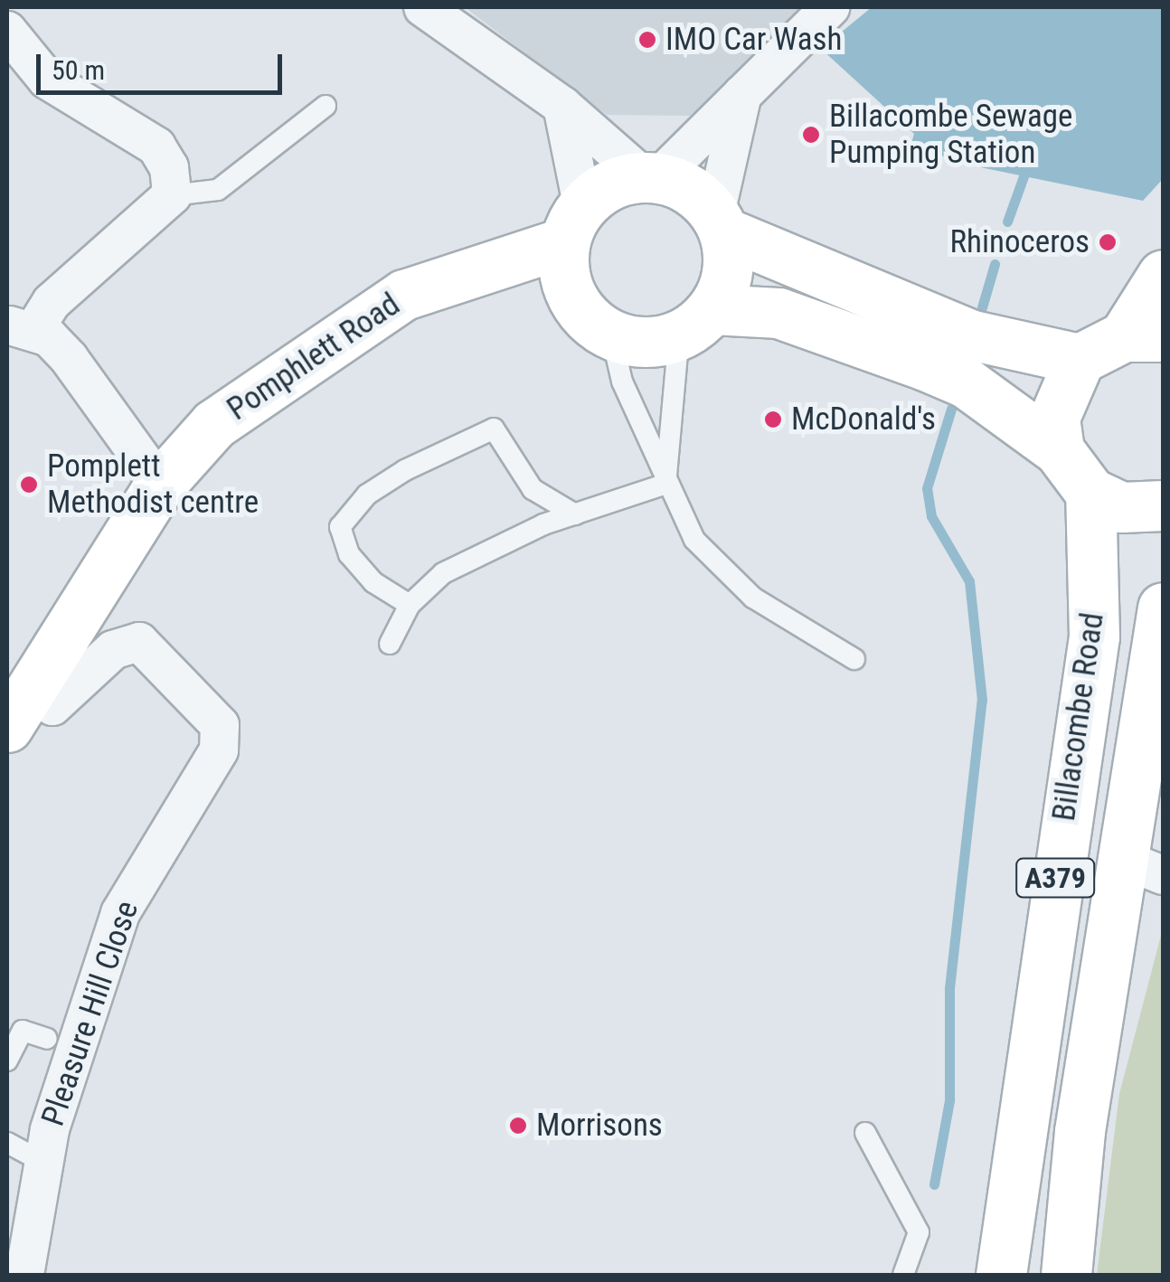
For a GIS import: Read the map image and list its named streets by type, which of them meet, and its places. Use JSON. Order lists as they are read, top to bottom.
{
  "streets": {
    "street": [
      "Pomphlett Road",
      "Billacombe Road",
      "A379",
      "Pleasure Hill Close"
    ]
  },
  "crossings": [
    ["Pomphlett Road", "Pleasure Hill Close"]
  ],
  "places": [
    "IMO Car Wash",
    "Billacombe Sewage Pumping Station",
    "Rhinoceros",
    "McDonald's",
    "Pomplett Methodist centre",
    "Morrisons"
  ],
  "scale_bar": "50 m"
}
